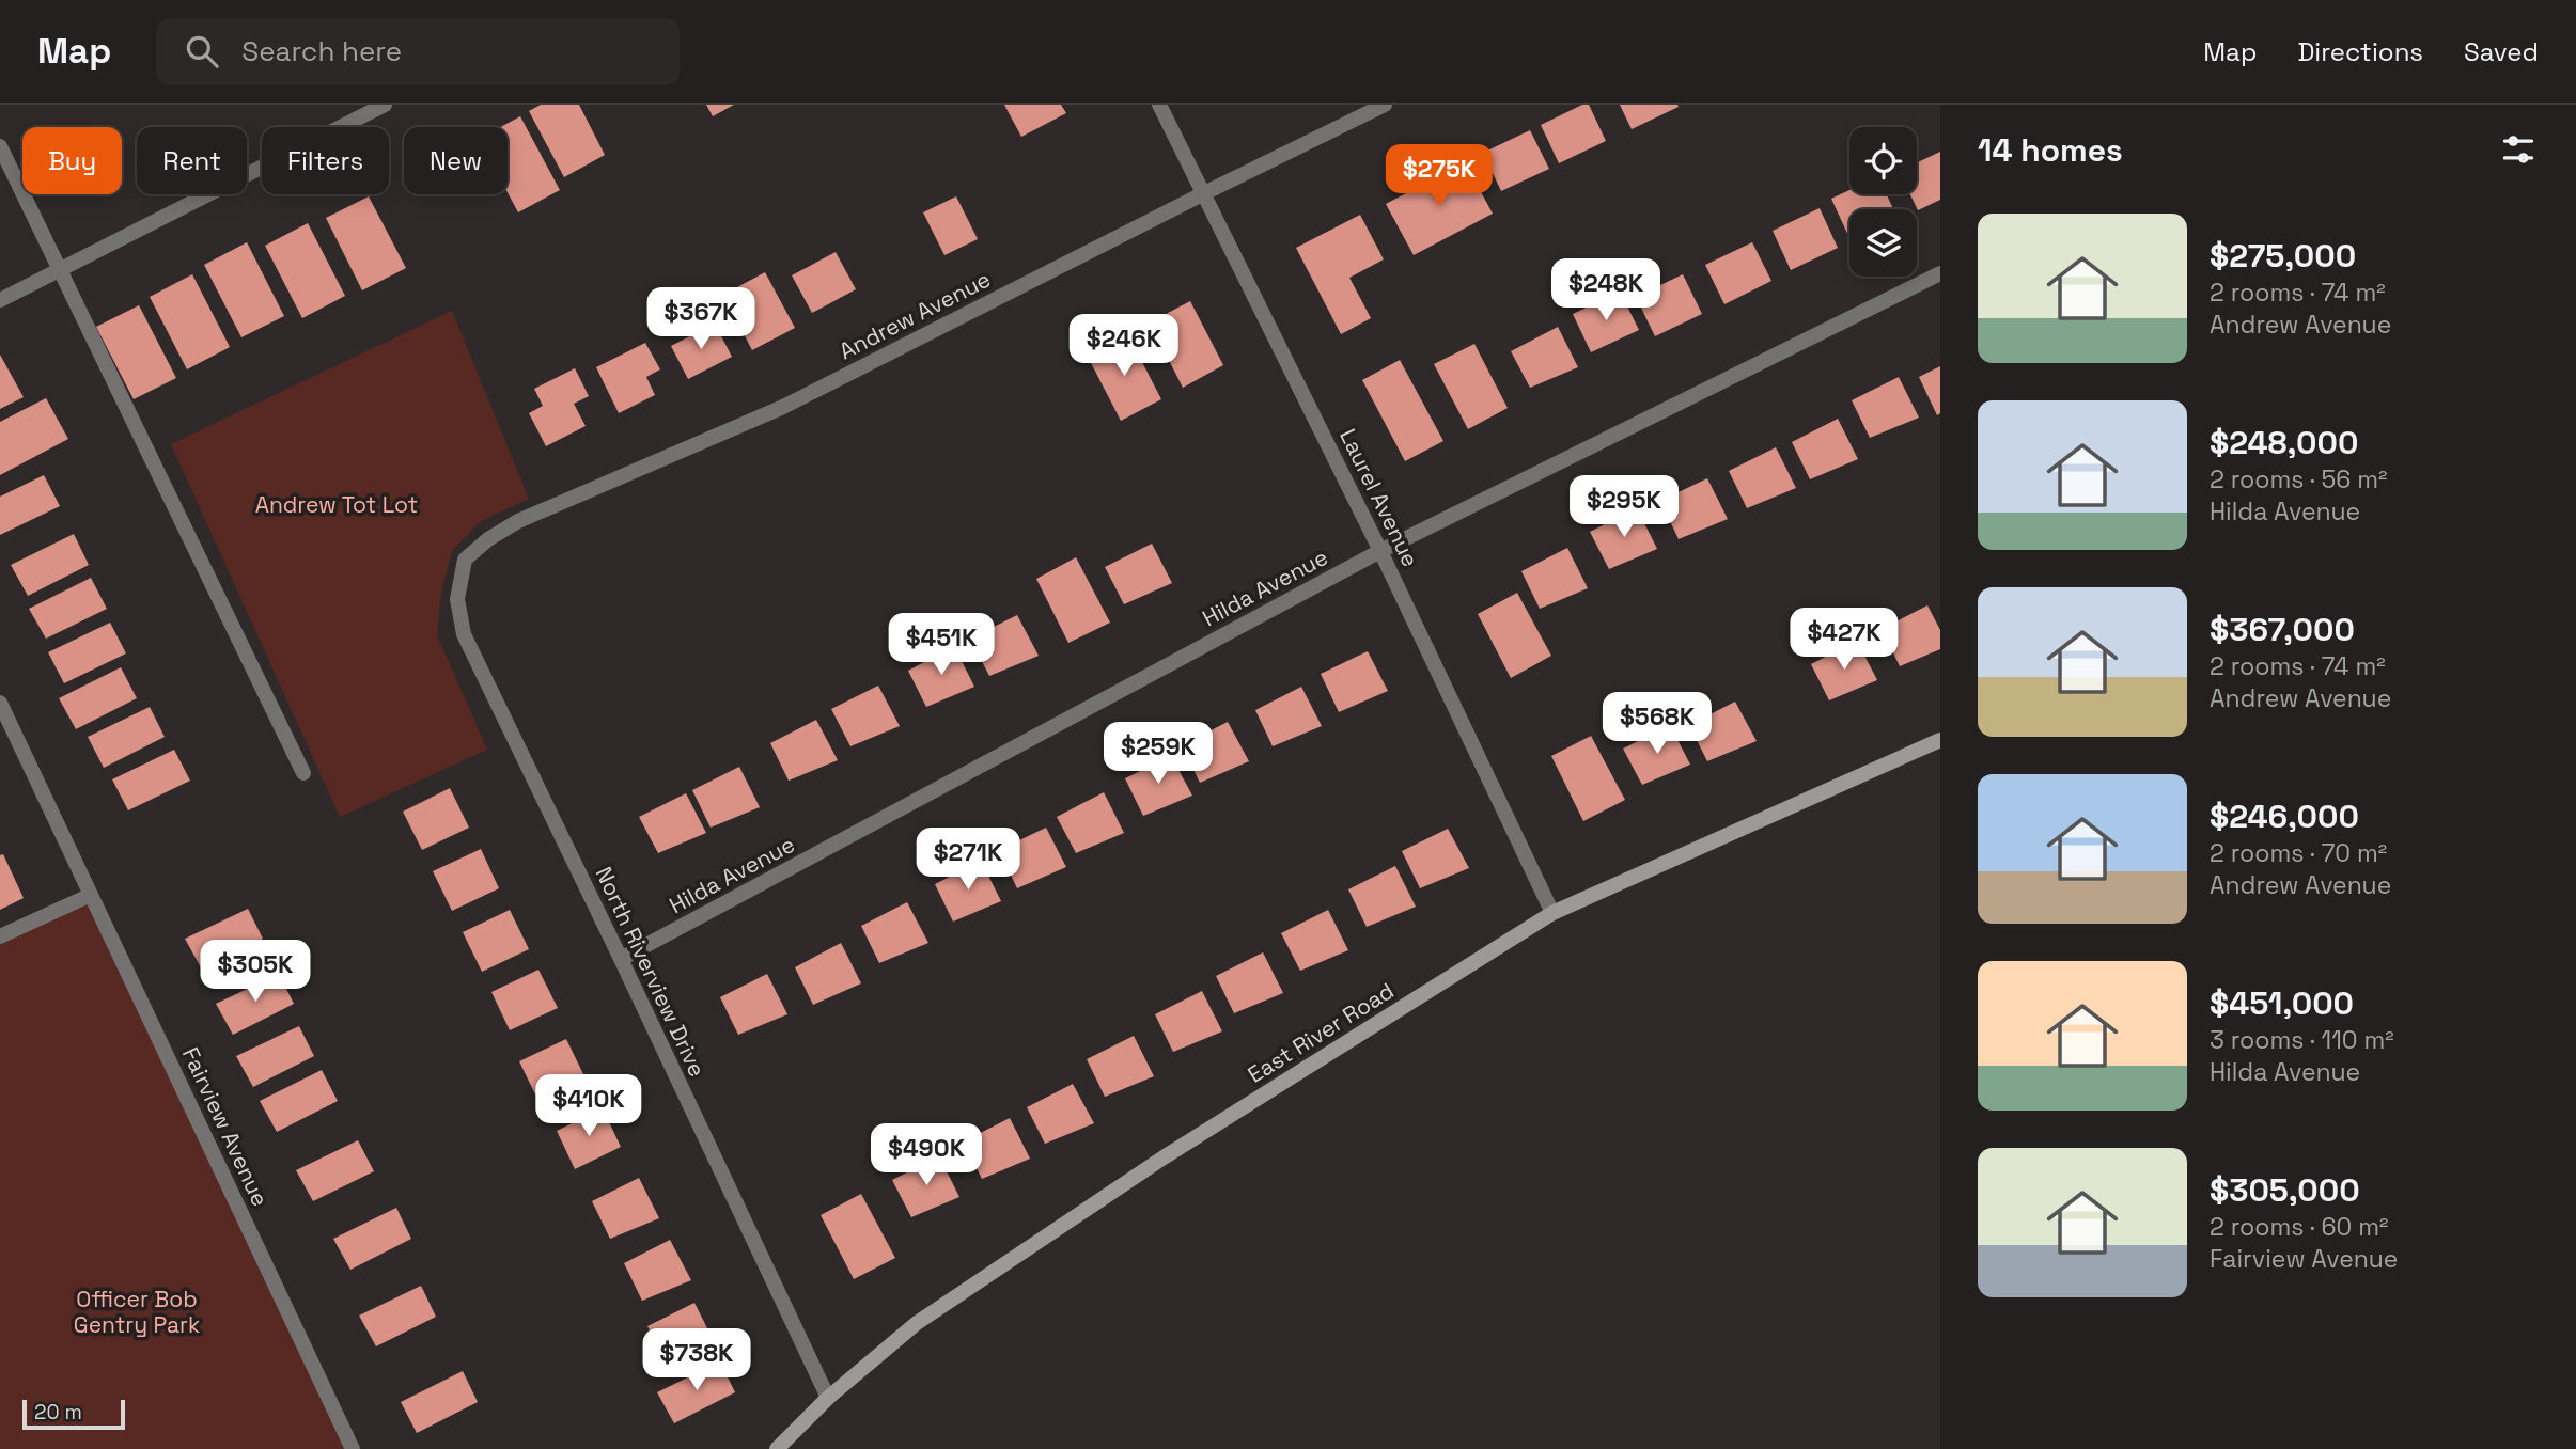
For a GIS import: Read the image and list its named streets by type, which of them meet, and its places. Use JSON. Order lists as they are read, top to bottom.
{
  "streets": {
    "street": [
      "Andrew Avenue",
      "Laurel Avenue",
      "Hilda Avenue",
      "North Riverview Drive",
      "East River Road",
      "Fairview Avenue"
    ]
  },
  "crossings": [
    ["Andrew Avenue", "Laurel Avenue"],
    ["Andrew Avenue", "North Riverview Drive"],
    ["Laurel Avenue", "Hilda Avenue"],
    ["Laurel Avenue", "East River Road"],
    ["Hilda Avenue", "North Riverview Drive"],
    ["North Riverview Drive", "East River Road"]
  ],
  "parks": ["Andrew Tot Lot", "Officer Bob Gentry Park"],
  "scale_bar": "20 m",
  "page": {
    "header": "Map",
    "search": "Search here",
    "nav": ["Map", "Directions", "Saved"],
    "heading": "14 homes",
    "chip": [
      "Buy",
      "Rent",
      "Filters",
      "New"
    ],
    "price": [
      "$275K",
      "$248K",
      "$367K",
      "$246K",
      "$295K",
      "$427K",
      "$451K",
      "$568K",
      "$259K",
      "$271K",
      "$305K",
      "$410K",
      "$490K",
      "$738K"
    ],
    "list": [
      {
        "name": "$275,000",
        "note": "2 rooms · 74 m² · Andrew Avenue"
      },
      {
        "name": "$248,000",
        "note": "2 rooms · 56 m² · Hilda Avenue"
      },
      {
        "name": "$367,000",
        "note": "2 rooms · 74 m² · Andrew Avenue"
      },
      {
        "name": "$246,000",
        "note": "2 rooms · 70 m² · Andrew Avenue"
      },
      {
        "name": "$451,000",
        "note": "3 rooms · 110 m² · Hilda Avenue"
      },
      {
        "name": "$305,000",
        "note": "2 rooms · 60 m² · Fairview Avenue"
      }
    ],
    "scale": "20 m"
  }
}
